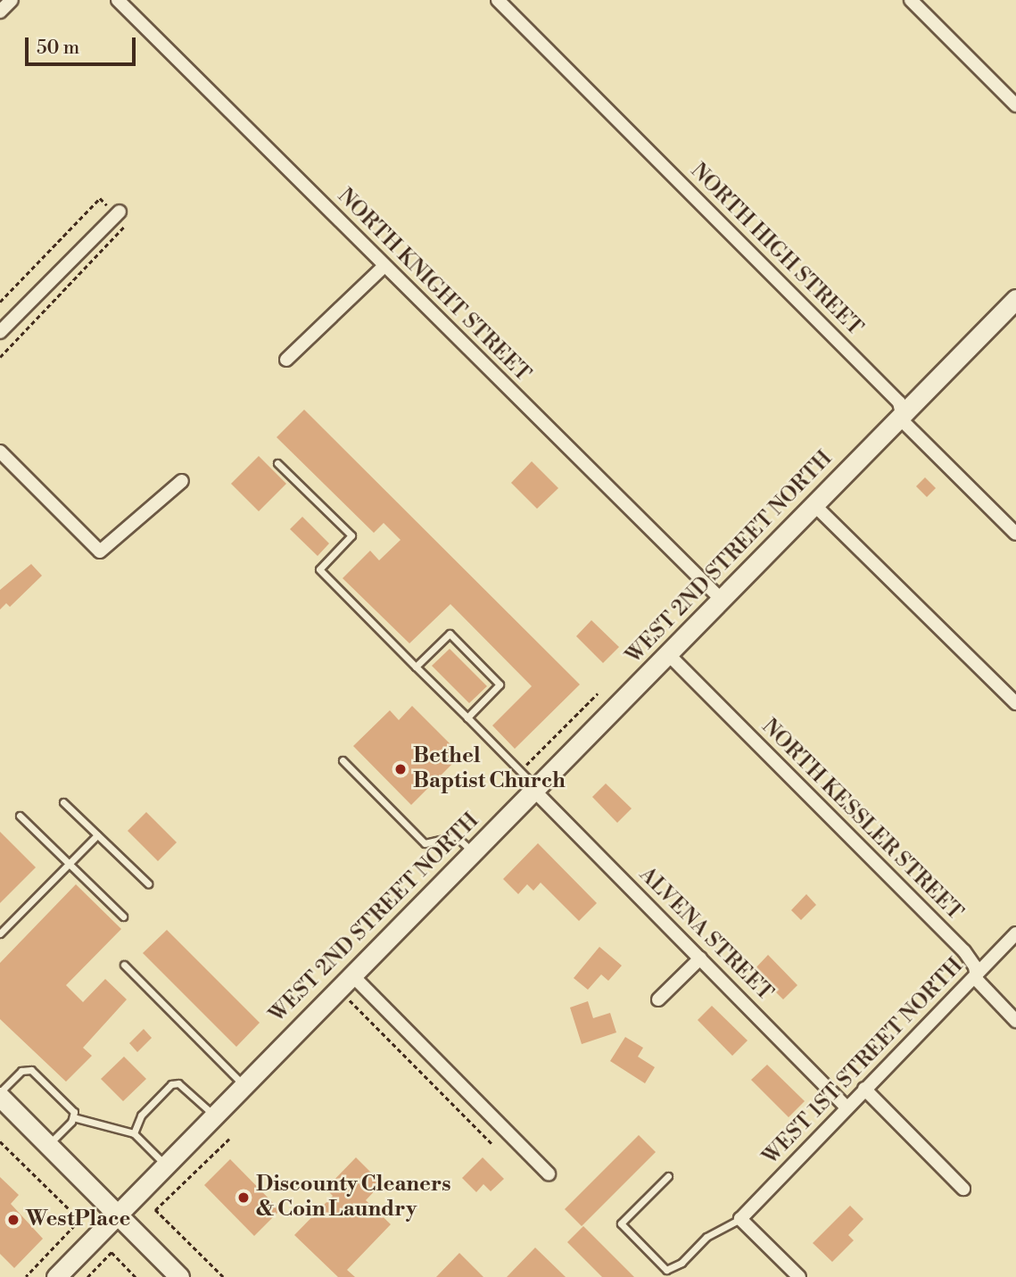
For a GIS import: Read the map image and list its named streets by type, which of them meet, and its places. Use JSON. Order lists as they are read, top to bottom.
{
  "streets": {
    "street": [
      "NORTH HIGH STREET",
      "NORTH KNIGHT STREET",
      "WEST 2ND STREET NORTH",
      "NORTH KESSLER STREET",
      "ALVENA STREET",
      "WEST 1ST STREET NORTH"
    ]
  },
  "crossings": [
    ["NORTH HIGH STREET", "WEST 2ND STREET NORTH"],
    ["NORTH KNIGHT STREET", "WEST 2ND STREET NORTH"],
    ["WEST 2ND STREET NORTH", "NORTH KESSLER STREET"],
    ["WEST 2ND STREET NORTH", "ALVENA STREET"],
    ["NORTH KESSLER STREET", "WEST 1ST STREET NORTH"],
    ["ALVENA STREET", "WEST 1ST STREET NORTH"]
  ],
  "places": ["Bethel Baptist Church", "Discounty Cleaners & Coin Laundry", "WestPlace"],
  "scale_bar": "50 m"
}
